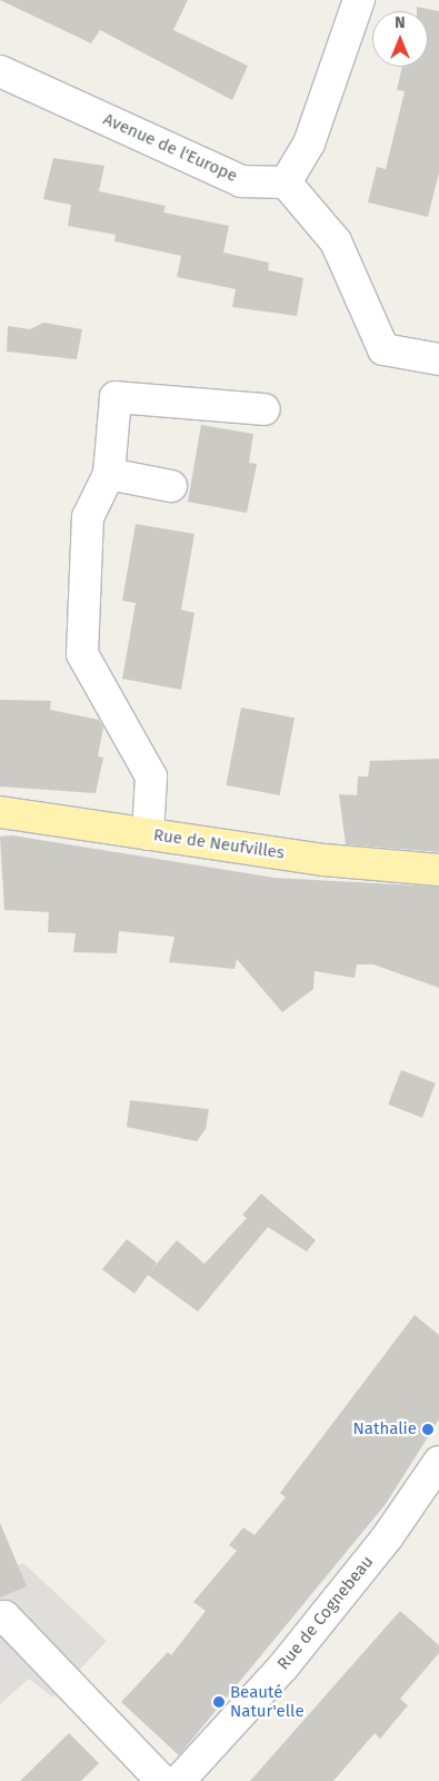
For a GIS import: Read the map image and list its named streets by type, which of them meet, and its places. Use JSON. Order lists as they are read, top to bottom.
{
  "streets": {
    "main road": ["Rue de Neufvilles"],
    "street": ["Avenue de l'Europe", "Rue de Cognebeau"]
  },
  "places": ["Nathalie", "Beauté Natur'elle"],
  "north": "top"
}
